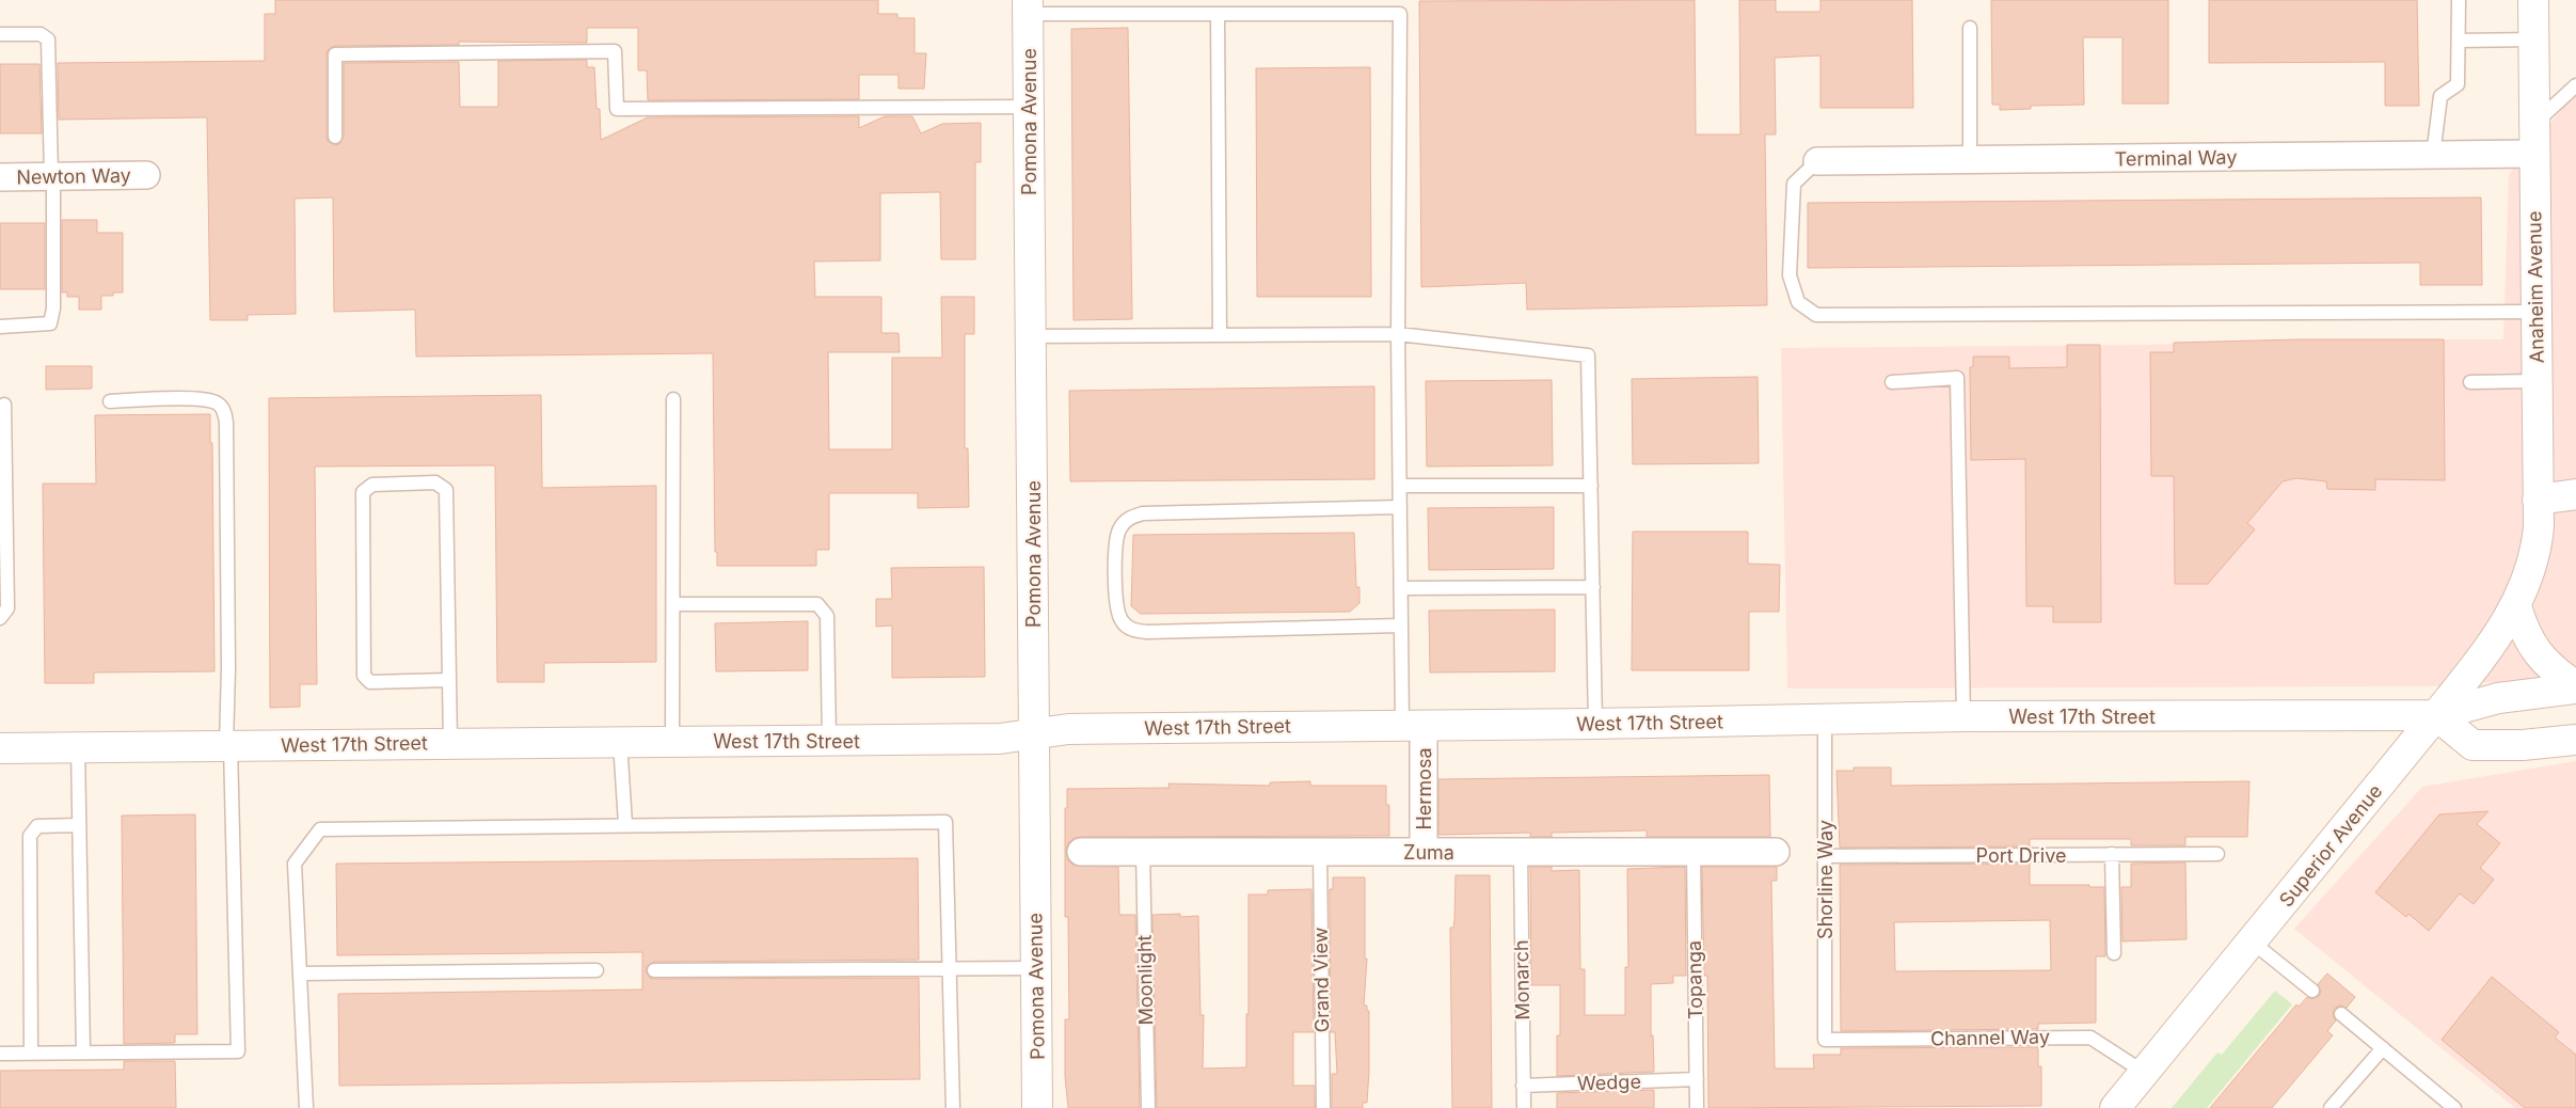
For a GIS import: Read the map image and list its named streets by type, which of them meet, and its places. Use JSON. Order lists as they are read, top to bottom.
{
  "streets": {
    "street": [
      "Pomona Avenue",
      "Terminal Way",
      "Newton Way",
      "Anaheim Avenue",
      "West 17th Street",
      "Hermosa",
      "Superior Avenue",
      "Zuma"
    ],
    "lane": [
      "Port Drive",
      "Shorline Way",
      "Moonlight",
      "Grand View",
      "Monarch",
      "Topanga",
      "Channel Way",
      "Wedge"
    ]
  },
  "crossings": [
    ["Pomona Avenue", "West 17th Street"],
    ["Terminal Way", "Anaheim Avenue"],
    ["Anaheim Avenue", "Superior Avenue"],
    ["West 17th Street", "Hermosa"],
    ["West 17th Street", "Superior Avenue"],
    ["West 17th Street", "Shorline Way"],
    ["Hermosa", "Zuma"],
    ["Superior Avenue", "Channel Way"],
    ["Zuma", "Moonlight"],
    ["Zuma", "Grand View"],
    ["Zuma", "Monarch"],
    ["Zuma", "Topanga"],
    ["Port Drive", "Shorline Way"],
    ["Shorline Way", "Channel Way"],
    ["Monarch", "Wedge"],
    ["Topanga", "Wedge"]
  ]
}
